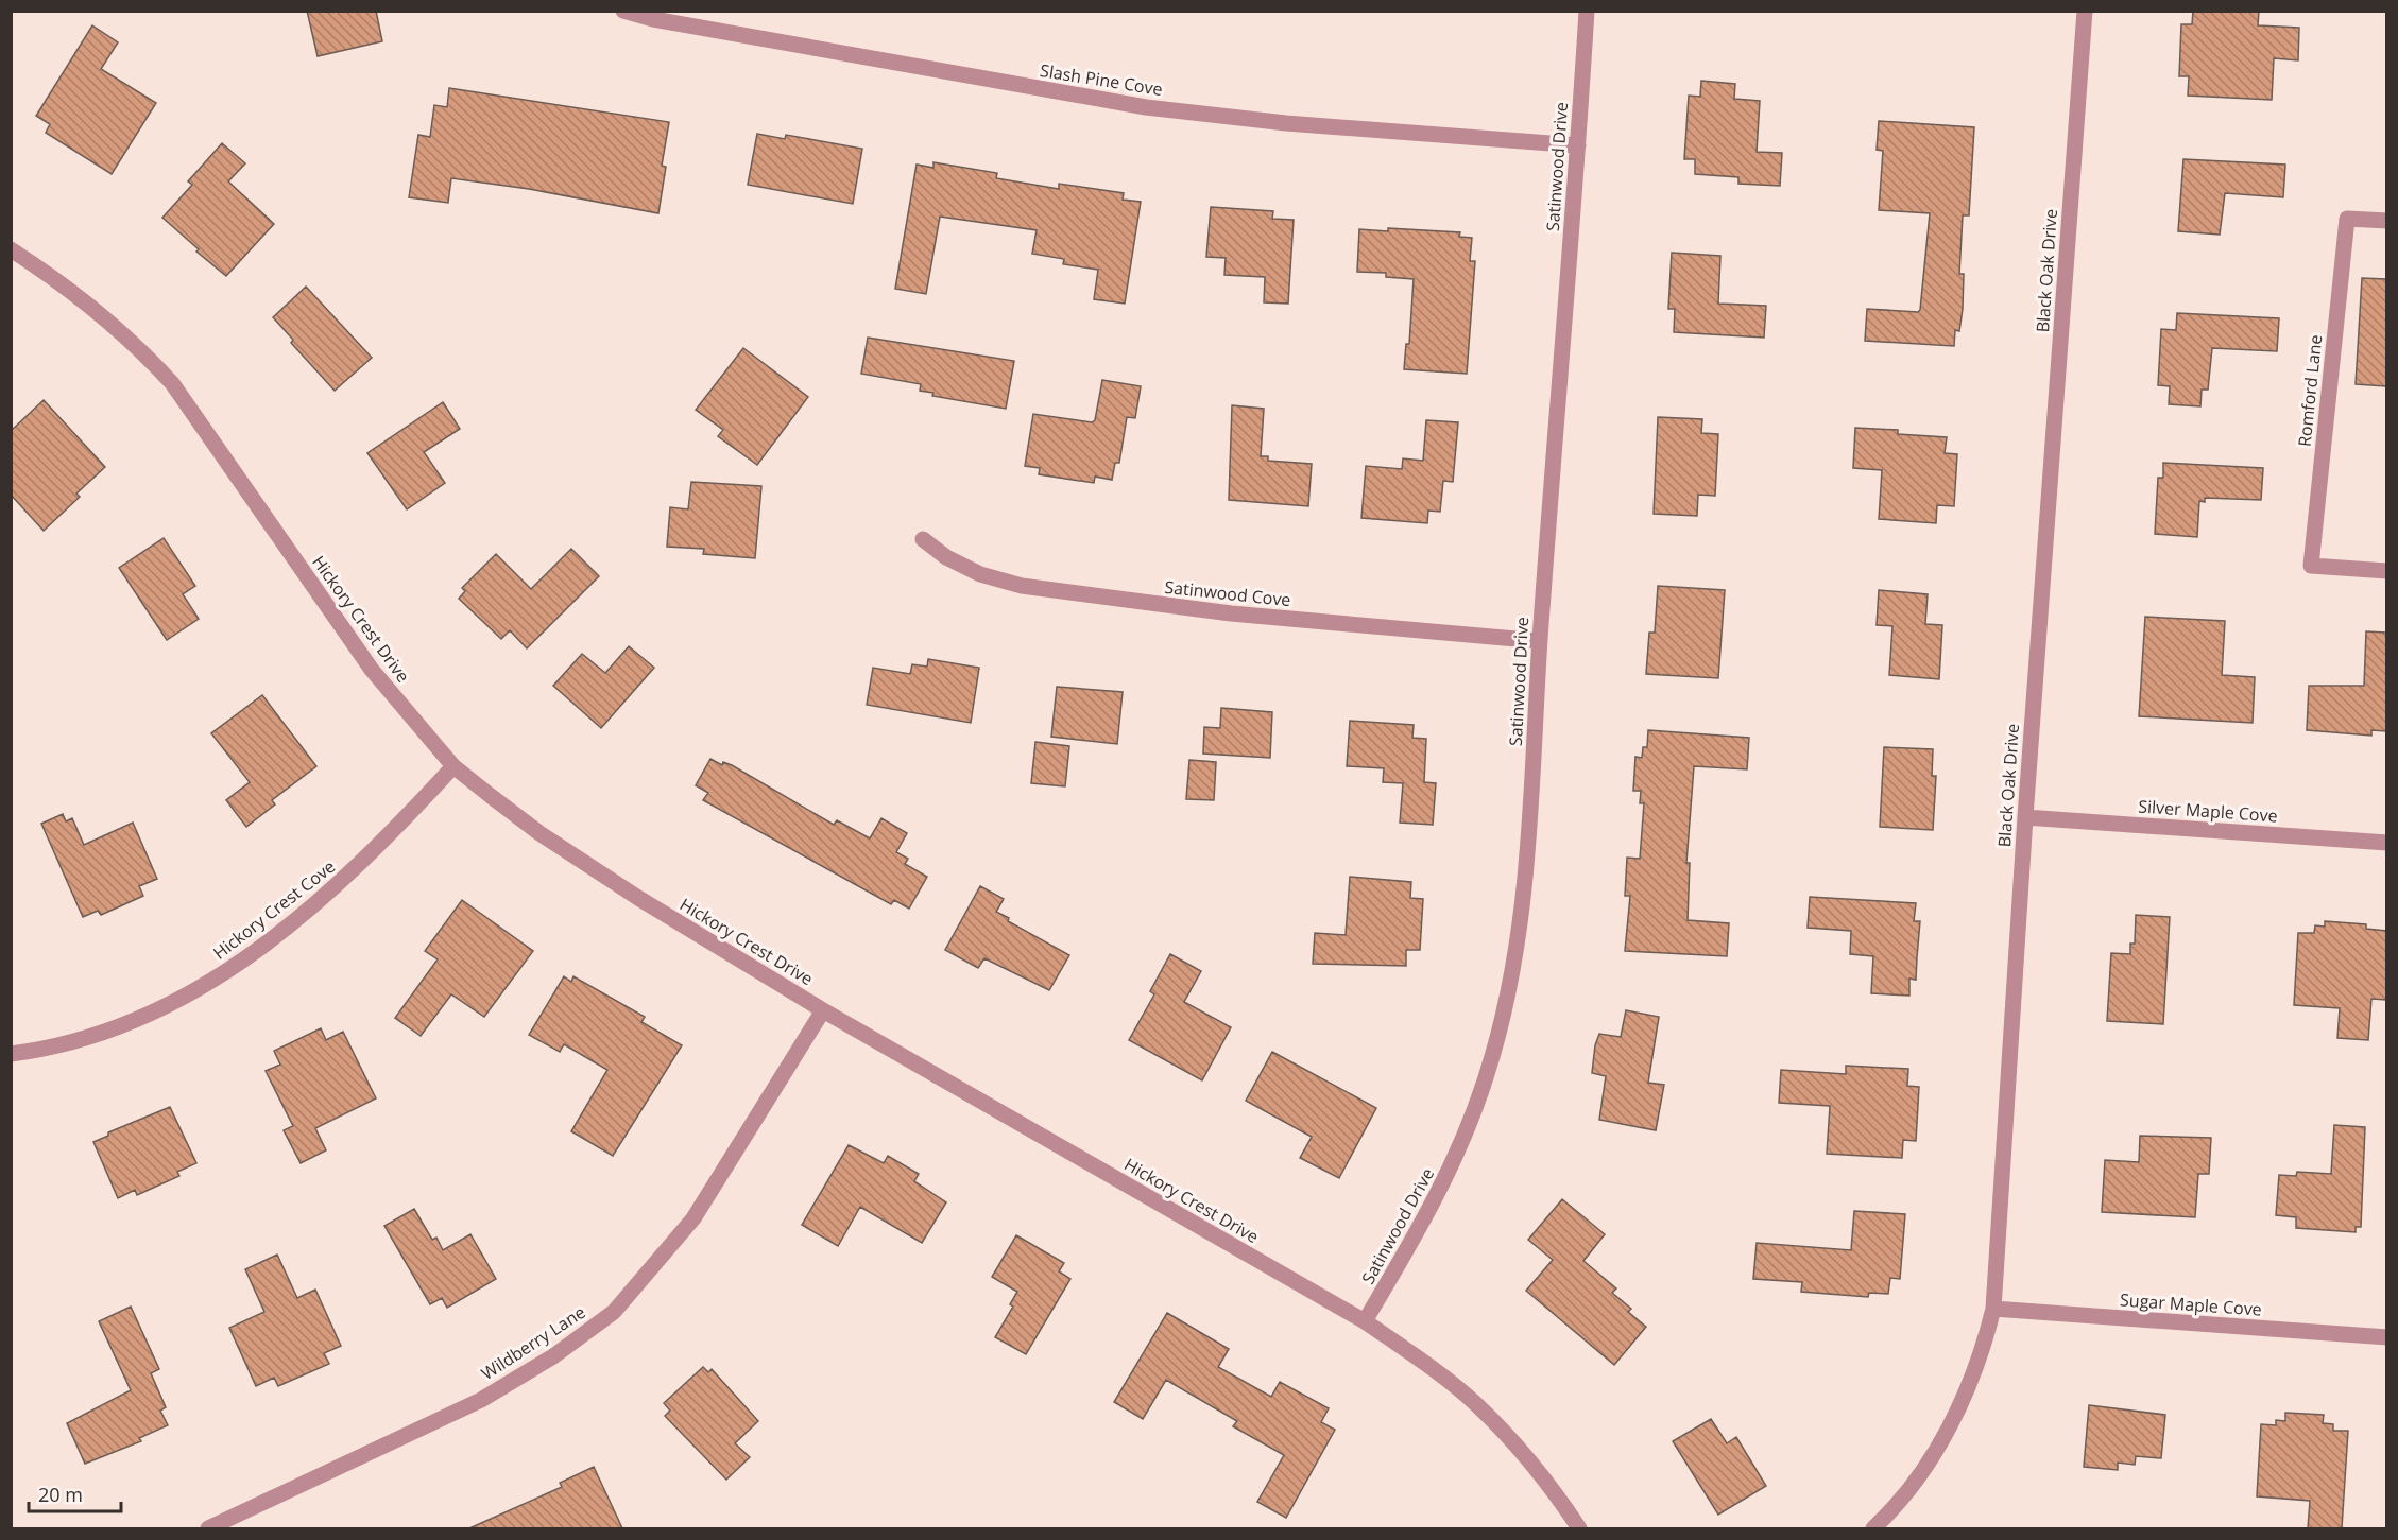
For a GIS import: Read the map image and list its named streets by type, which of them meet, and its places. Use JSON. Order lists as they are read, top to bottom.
{
  "streets": {
    "street": [
      "Slash Pine Cove",
      "Satinwood Drive",
      "Black Oak Drive",
      "Romford Lane",
      "Satinwood Cove",
      "Hickory Crest Drive",
      "Silver Maple Cove",
      "Hickory Crest Cove",
      "Sugar Maple Cove",
      "Wildberry Lane"
    ]
  },
  "crossings": [
    ["Slash Pine Cove", "Satinwood Drive"],
    ["Satinwood Drive", "Satinwood Cove"],
    ["Satinwood Drive", "Hickory Crest Drive"],
    ["Black Oak Drive", "Silver Maple Cove"],
    ["Black Oak Drive", "Sugar Maple Cove"],
    ["Hickory Crest Drive", "Hickory Crest Cove"],
    ["Hickory Crest Drive", "Wildberry Lane"]
  ],
  "scale_bar": "20 m"
}
